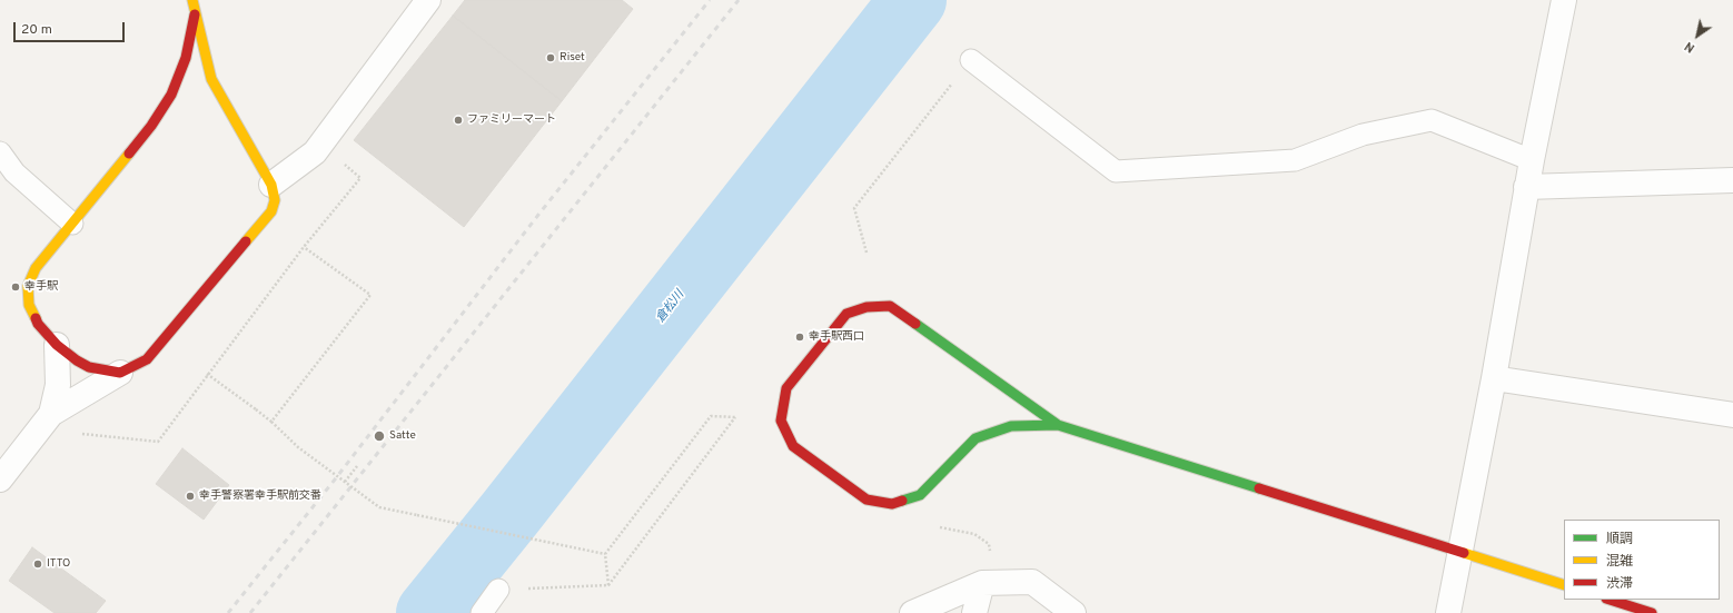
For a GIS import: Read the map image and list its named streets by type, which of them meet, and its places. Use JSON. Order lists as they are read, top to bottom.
{
  "water": ["倉松川"],
  "places": [
    "Riset",
    "ファミリーマート",
    "幸手駅",
    "幸手駅西口",
    "Satte",
    "幸手警察署幸手駅前交番",
    "ITTO"
  ],
  "legend": ["順調", "混雑", "渋滞"],
  "scale_bar": "20 m",
  "north": "bottom left"
}
